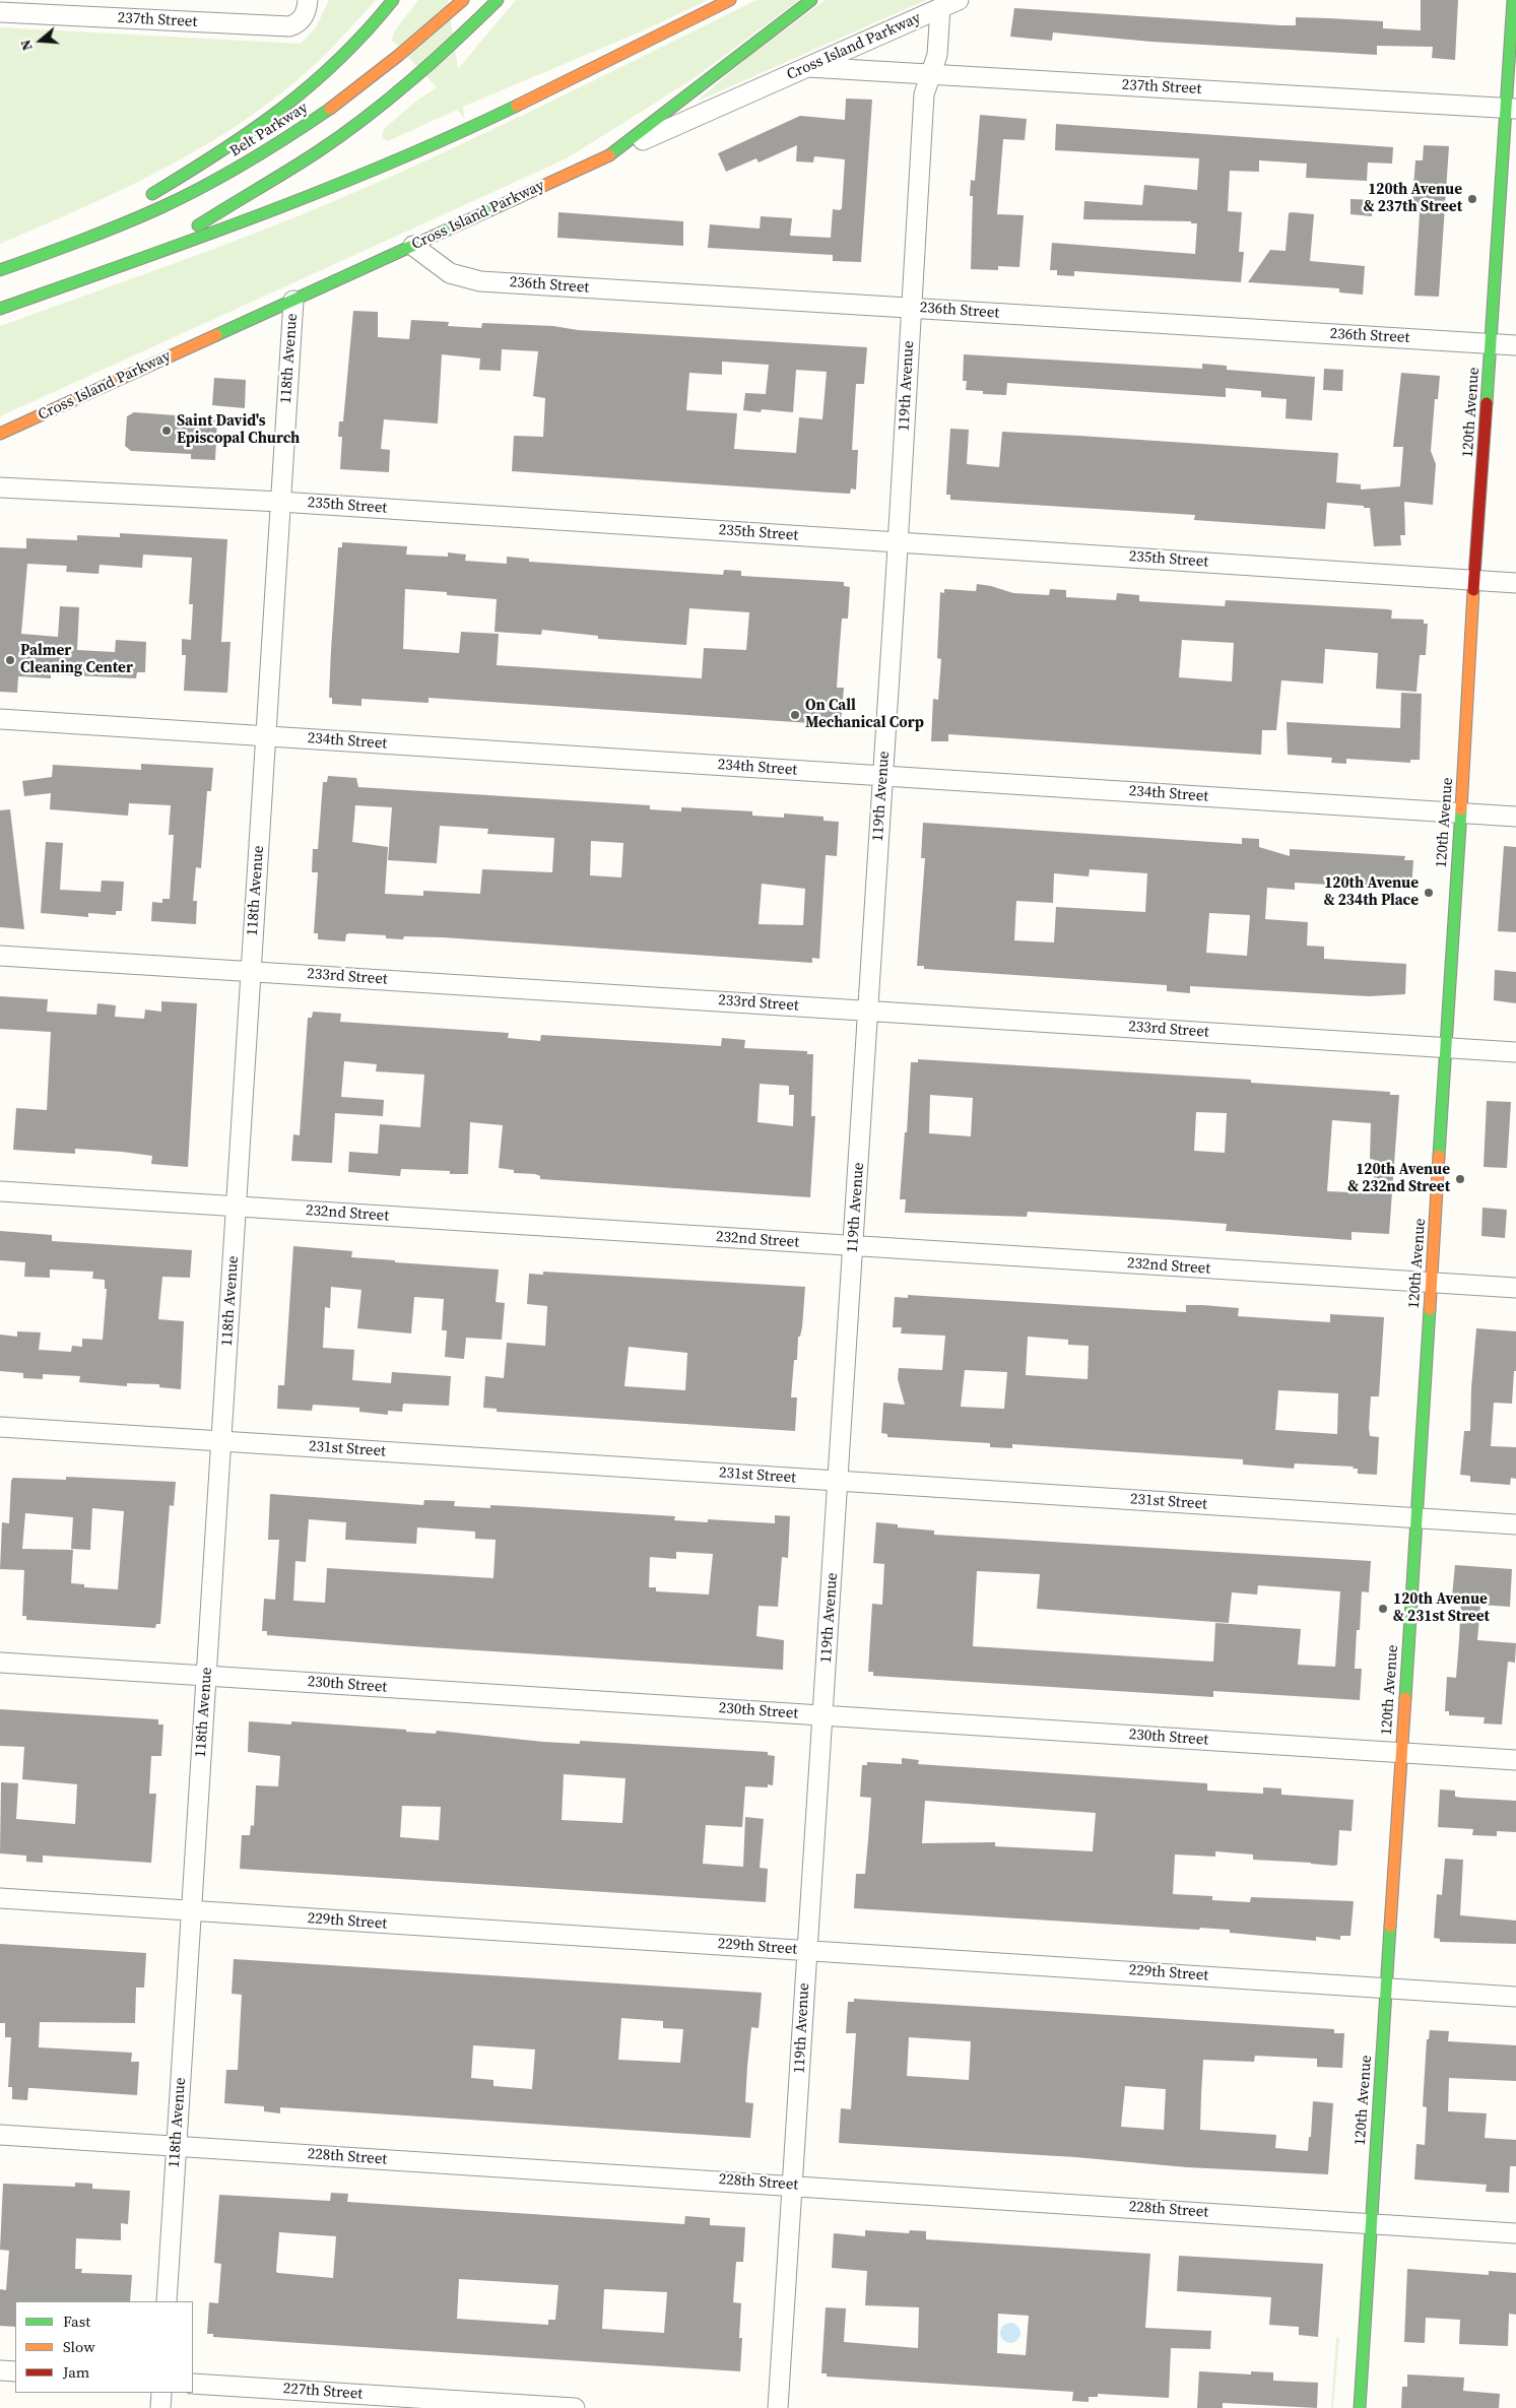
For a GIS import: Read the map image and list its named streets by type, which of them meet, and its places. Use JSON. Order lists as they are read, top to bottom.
{
  "streets": {
    "main road": ["Cross Island Parkway", "Belt Parkway", "120th Avenue"],
    "street": [
      "237th Street",
      "236th Street",
      "118th Avenue",
      "119th Avenue",
      "235th Street",
      "234th Street",
      "233rd Street",
      "232nd Street",
      "231st Street",
      "230th Street",
      "229th Street",
      "228th Street",
      "227th Street"
    ]
  },
  "crossings": [
    ["237th Street", "Cross Island Parkway"],
    ["237th Street", "119th Avenue"],
    ["237th Street", "120th Avenue"],
    ["Cross Island Parkway", "236th Street"],
    ["Cross Island Parkway", "118th Avenue"],
    ["Cross Island Parkway", "119th Avenue"],
    ["236th Street", "119th Avenue"],
    ["236th Street", "120th Avenue"],
    ["118th Avenue", "235th Street"],
    ["118th Avenue", "234th Street"],
    ["118th Avenue", "233rd Street"],
    ["118th Avenue", "232nd Street"],
    ["118th Avenue", "231st Street"],
    ["118th Avenue", "230th Street"],
    ["118th Avenue", "229th Street"],
    ["118th Avenue", "228th Street"],
    ["119th Avenue", "235th Street"],
    ["119th Avenue", "234th Street"],
    ["119th Avenue", "233rd Street"],
    ["119th Avenue", "232nd Street"],
    ["119th Avenue", "231st Street"],
    ["119th Avenue", "230th Street"],
    ["119th Avenue", "229th Street"],
    ["119th Avenue", "228th Street"],
    ["120th Avenue", "235th Street"],
    ["120th Avenue", "234th Street"],
    ["120th Avenue", "233rd Street"],
    ["120th Avenue", "232nd Street"],
    ["120th Avenue", "231st Street"],
    ["120th Avenue", "230th Street"],
    ["120th Avenue", "229th Street"],
    ["120th Avenue", "228th Street"]
  ],
  "places": [
    "120th Avenue & 237th Street",
    "Saint David's Episcopal Church",
    "Palmer Cleaning Center",
    "On Call Mechanical Corp",
    "120th Avenue & 234th Place",
    "120th Avenue & 232nd Street",
    "120th Avenue & 231st Street"
  ],
  "legend": ["Fast", "Slow", "Jam"],
  "north": "left"
}
